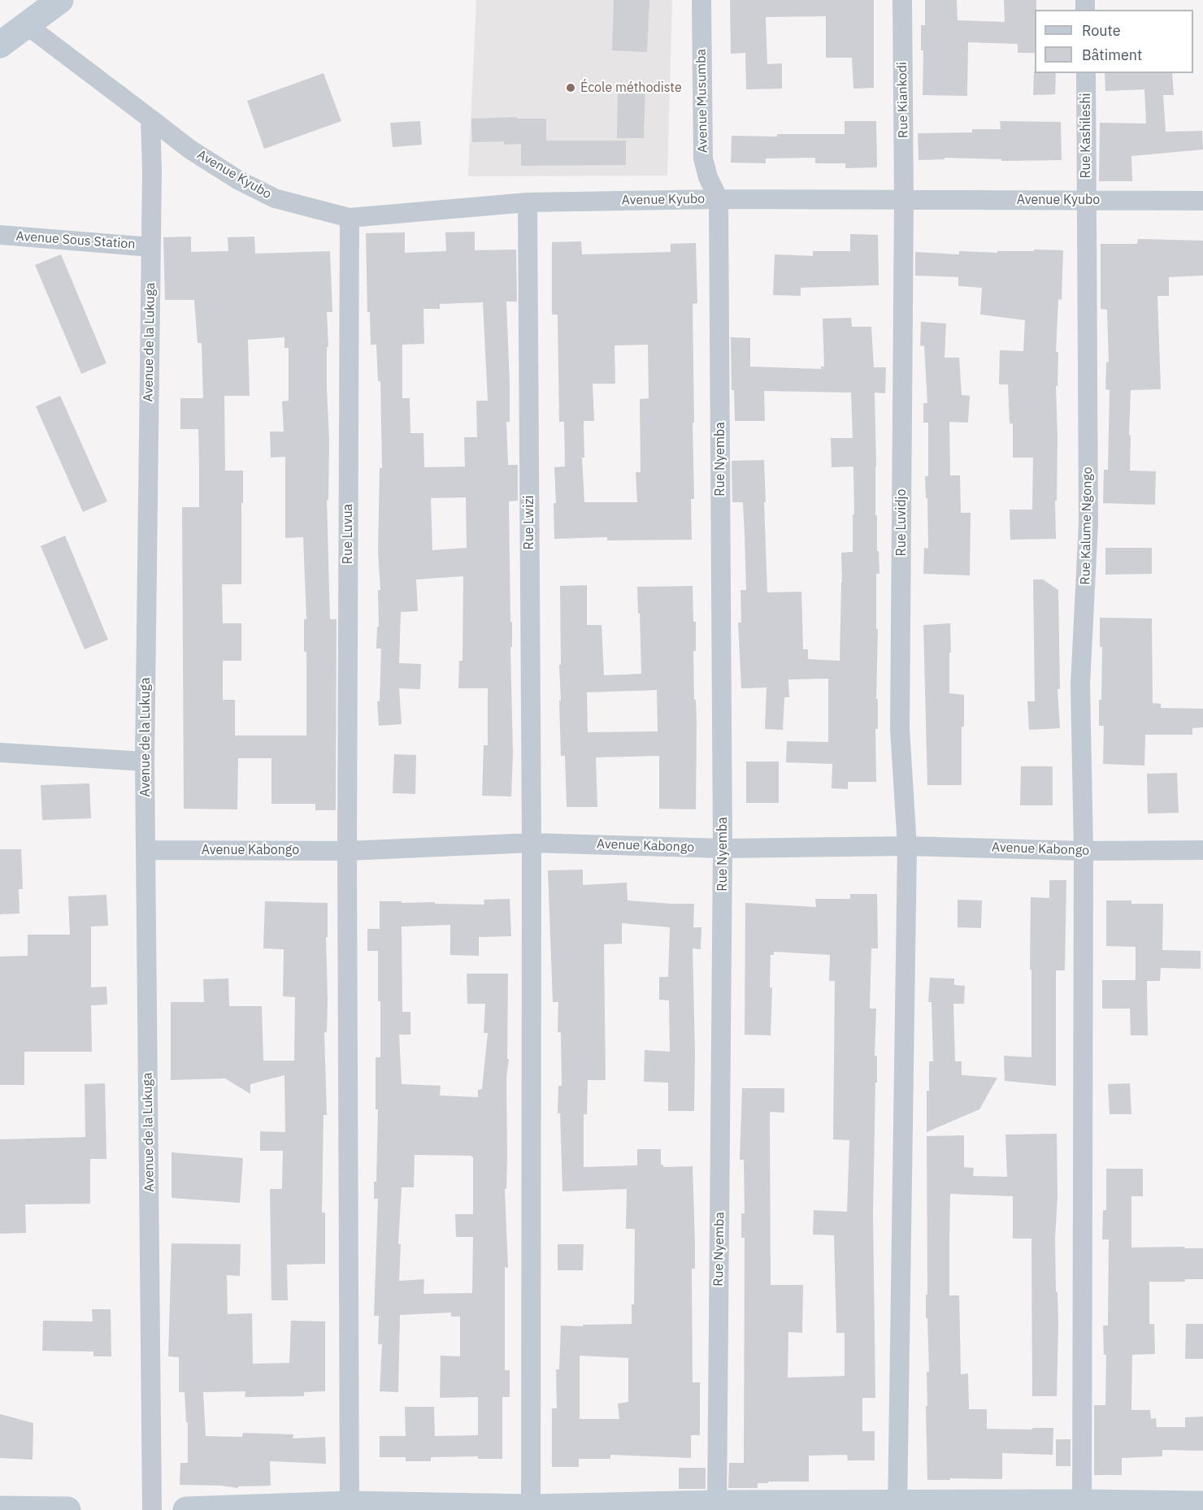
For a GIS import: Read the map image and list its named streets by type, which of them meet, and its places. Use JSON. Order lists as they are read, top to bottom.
{
  "streets": {
    "street": [
      "Rue Kiankodi",
      "Avenue Musumba",
      "Rue Kashileshi",
      "Avenue Kyubo",
      "Avenue Sous Station",
      "Avenue de la Lukuga",
      "Rue Nyemba",
      "Rue Lwizi",
      "Rue Luvidjo",
      "Rue Kalume Ngongo",
      "Rue Luvua",
      "Avenue Kabongo"
    ]
  },
  "crossings": [
    ["Rue Kiankodi", "Avenue Kyubo"],
    ["Rue Kiankodi", "Rue Luvidjo"],
    ["Avenue Musumba", "Avenue Kyubo"],
    ["Avenue Musumba", "Rue Nyemba"],
    ["Rue Kashileshi", "Avenue Kyubo"],
    ["Rue Kashileshi", "Rue Kalume Ngongo"],
    ["Avenue Kyubo", "Avenue de la Lukuga"],
    ["Avenue Kyubo", "Rue Nyemba"],
    ["Avenue Kyubo", "Rue Lwizi"],
    ["Avenue Kyubo", "Rue Luvidjo"],
    ["Avenue Kyubo", "Rue Kalume Ngongo"],
    ["Avenue Kyubo", "Rue Luvua"],
    ["Avenue Sous Station", "Avenue de la Lukuga"],
    ["Avenue de la Lukuga", "Avenue Kabongo"],
    ["Rue Nyemba", "Avenue Kabongo"],
    ["Rue Lwizi", "Avenue Kabongo"],
    ["Rue Luvidjo", "Avenue Kabongo"],
    ["Rue Kalume Ngongo", "Avenue Kabongo"],
    ["Rue Luvua", "Avenue Kabongo"]
  ],
  "places": ["École méthodiste"],
  "legend": ["Route", "Bâtiment"]
}
